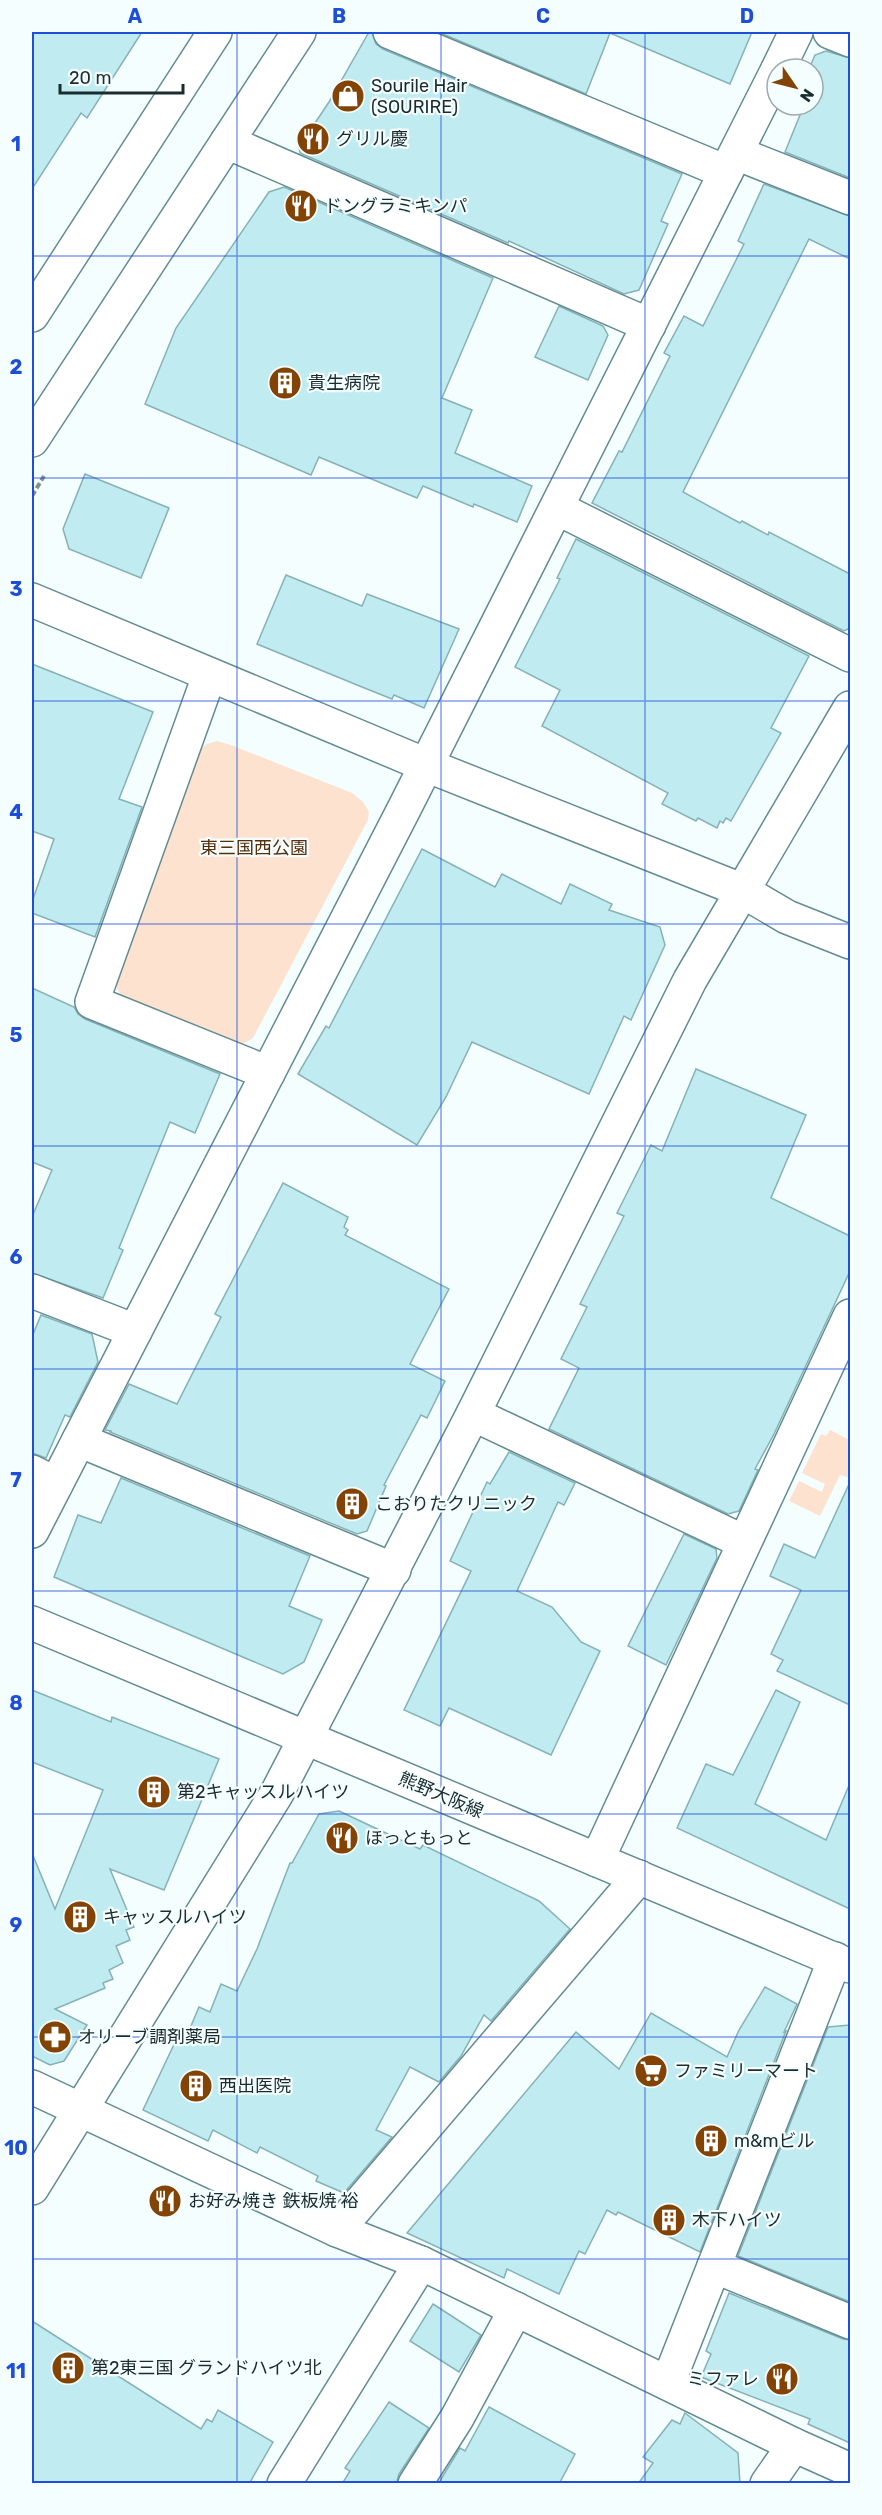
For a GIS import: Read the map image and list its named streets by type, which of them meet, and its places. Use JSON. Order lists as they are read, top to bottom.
{
  "streets": {
    "street": ["熊野大阪線"]
  },
  "parks": ["東三国西公園"],
  "places": {
    "shop": ["Sourile Hair (SOURIRE)"],
    "restaurant": [
      "グリル慶",
      "ドングラミキンパ",
      "ほっともっと",
      "お好み焼き 鉄板焼 裕",
      "ミファレ"
    ],
    "building": [
      "貴生病院",
      "こおりたクリニック",
      "第2キャッスルハイツ",
      "キャッスルハイツ",
      "西出医院",
      "m&mビル",
      "木下ハイツ",
      "第2東三国 グランドハイツ北"
    ],
    "pharmacy": ["オリーブ調剤薬局"],
    "supermarket": ["ファミリーマート"]
  },
  "scale_bar": "20 m",
  "north": "bottom right",
  "grid": {
    "columns": [
      "A",
      "B",
      "C",
      "D"
    ],
    "rows": [
      "1",
      "2",
      "3",
      "4",
      "5",
      "6",
      "7",
      "8",
      "9",
      "10",
      "11"
    ]
  }
}
